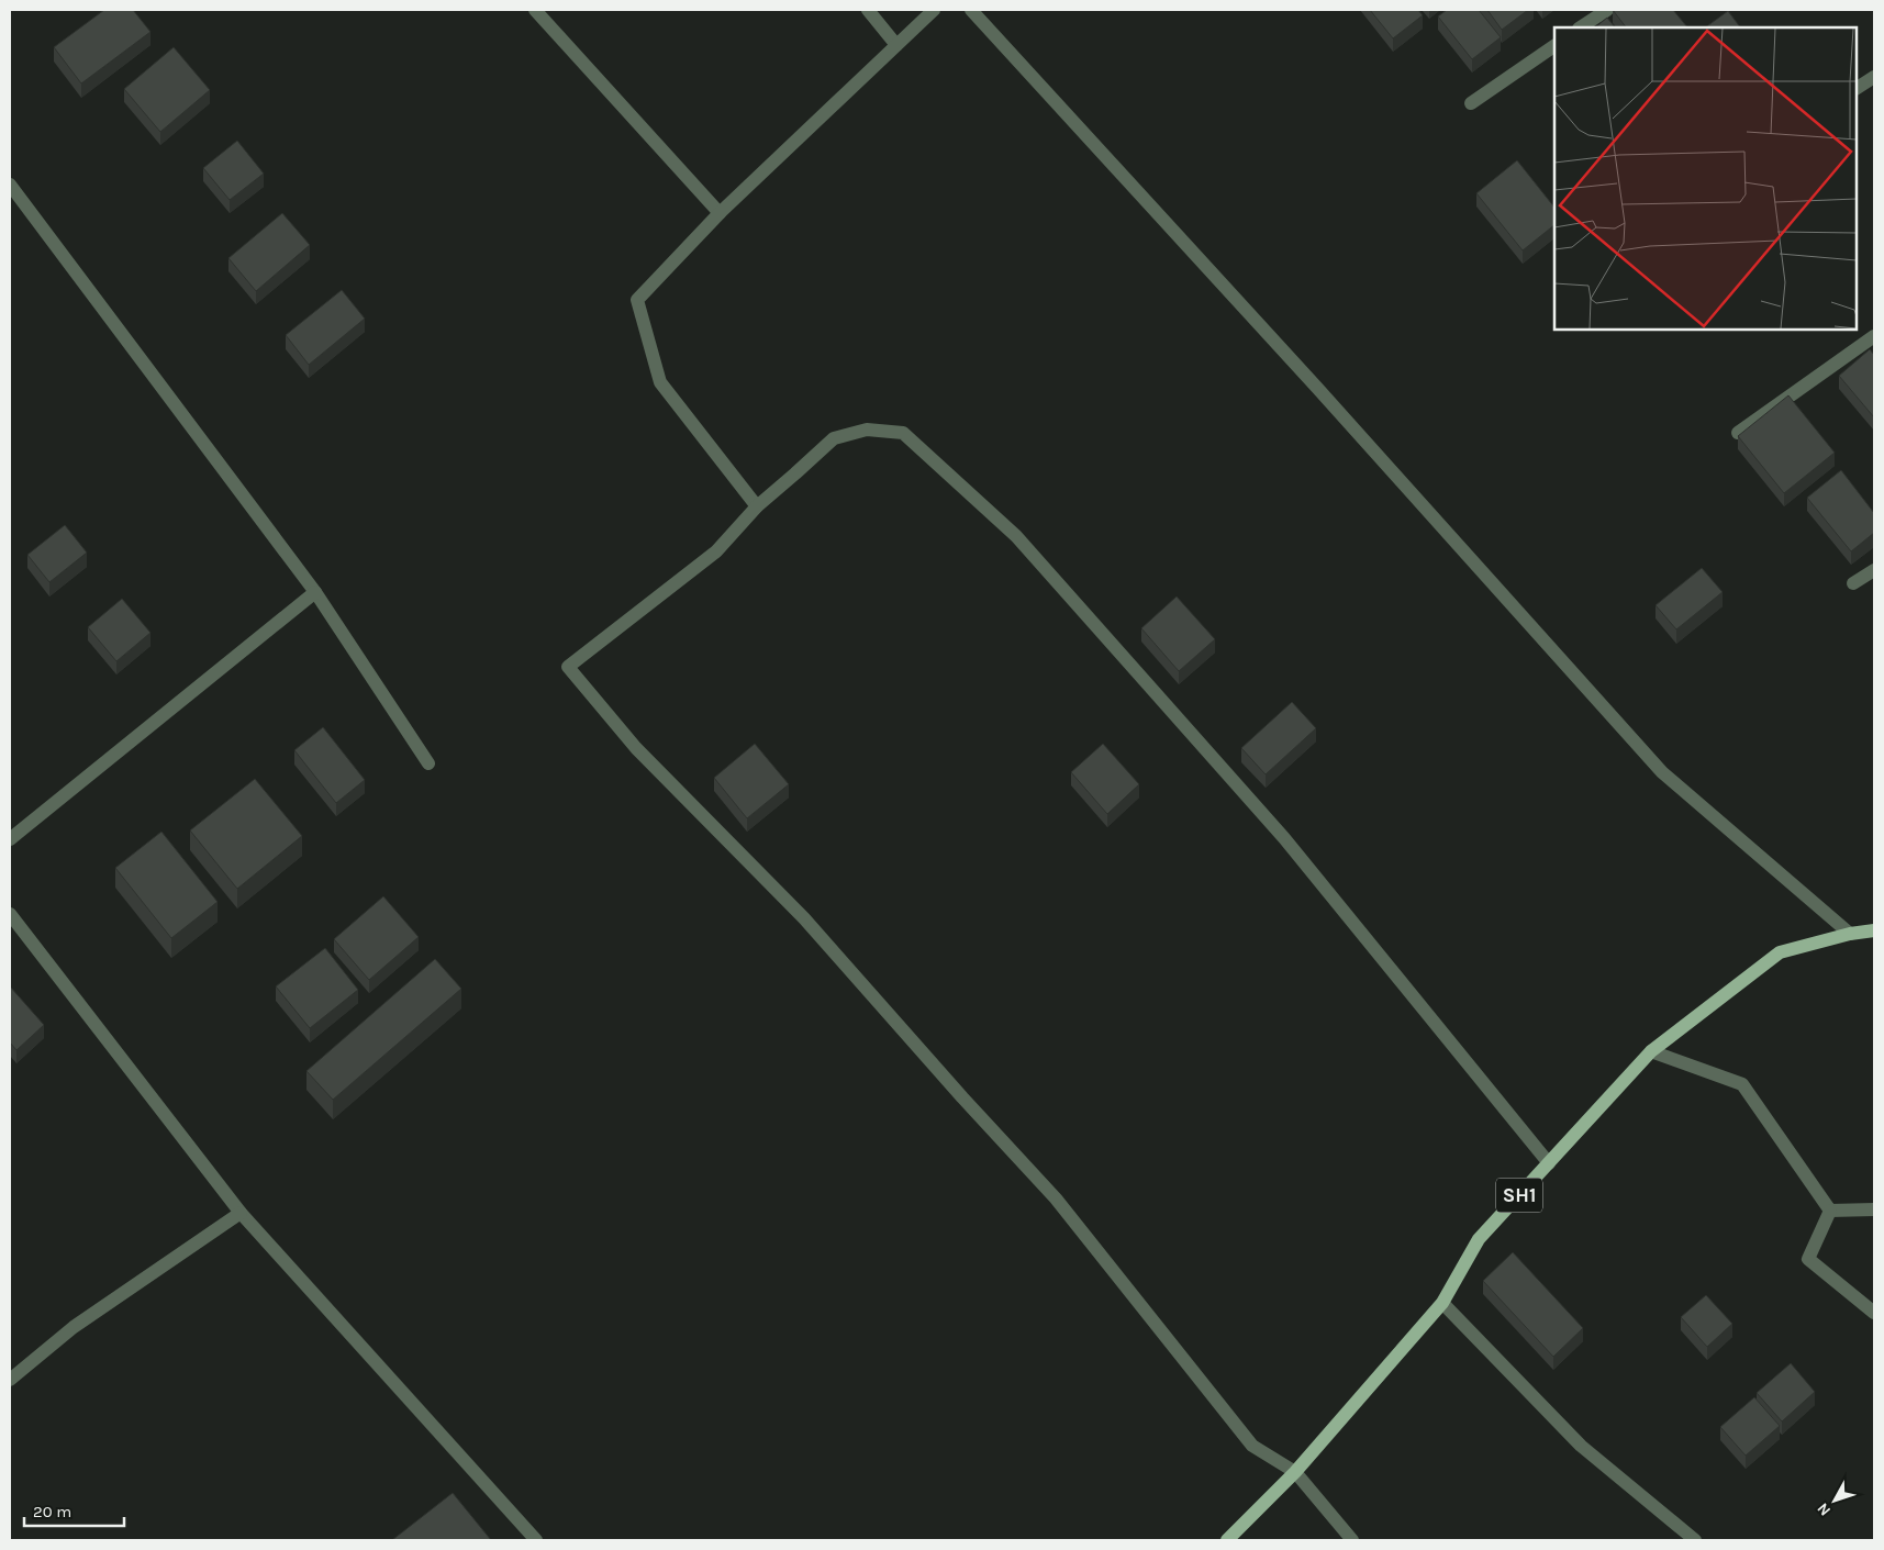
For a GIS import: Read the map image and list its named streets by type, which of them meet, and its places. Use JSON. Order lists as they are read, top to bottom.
{
  "streets": {
    "main road": ["SH1"]
  },
  "scale_bar": "20 m",
  "north": "bottom left"
}
